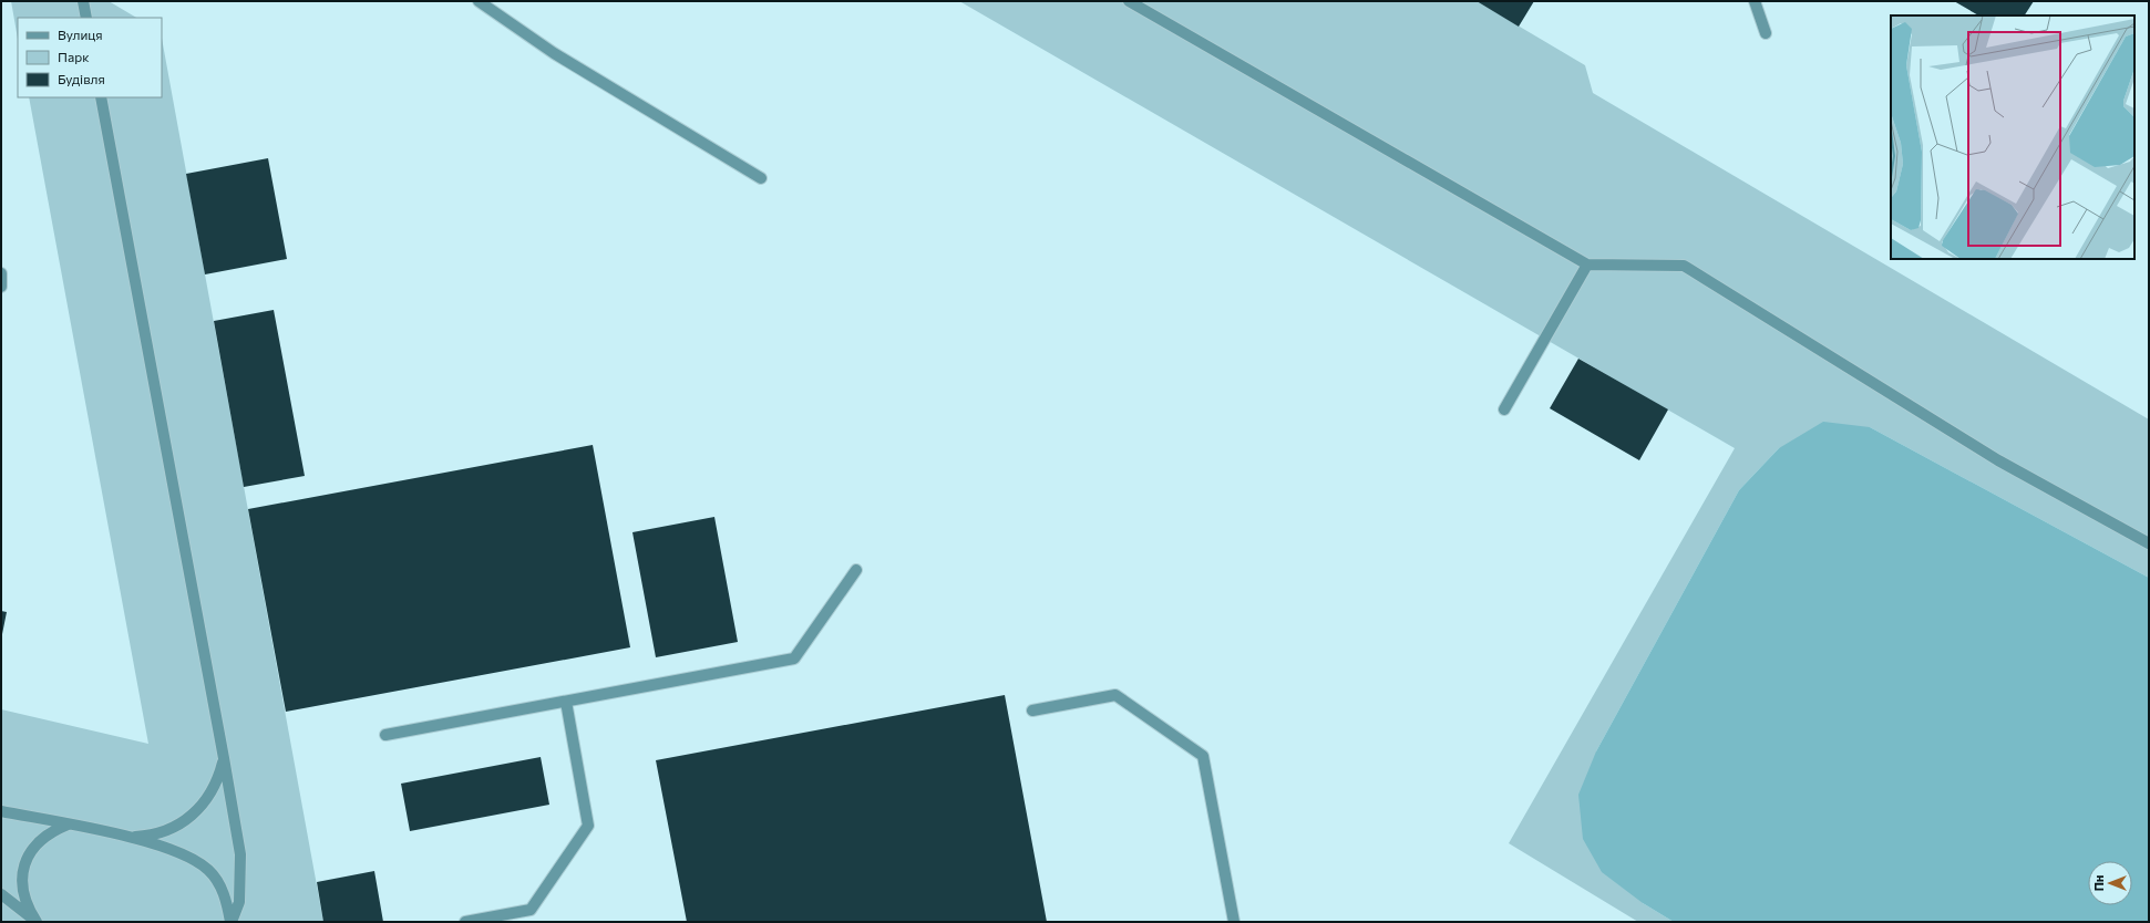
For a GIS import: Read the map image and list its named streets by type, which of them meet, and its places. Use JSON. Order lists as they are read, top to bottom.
{
  "legend": ["Вулиця", "Парк", "Будівля"],
  "north": "left"
}
